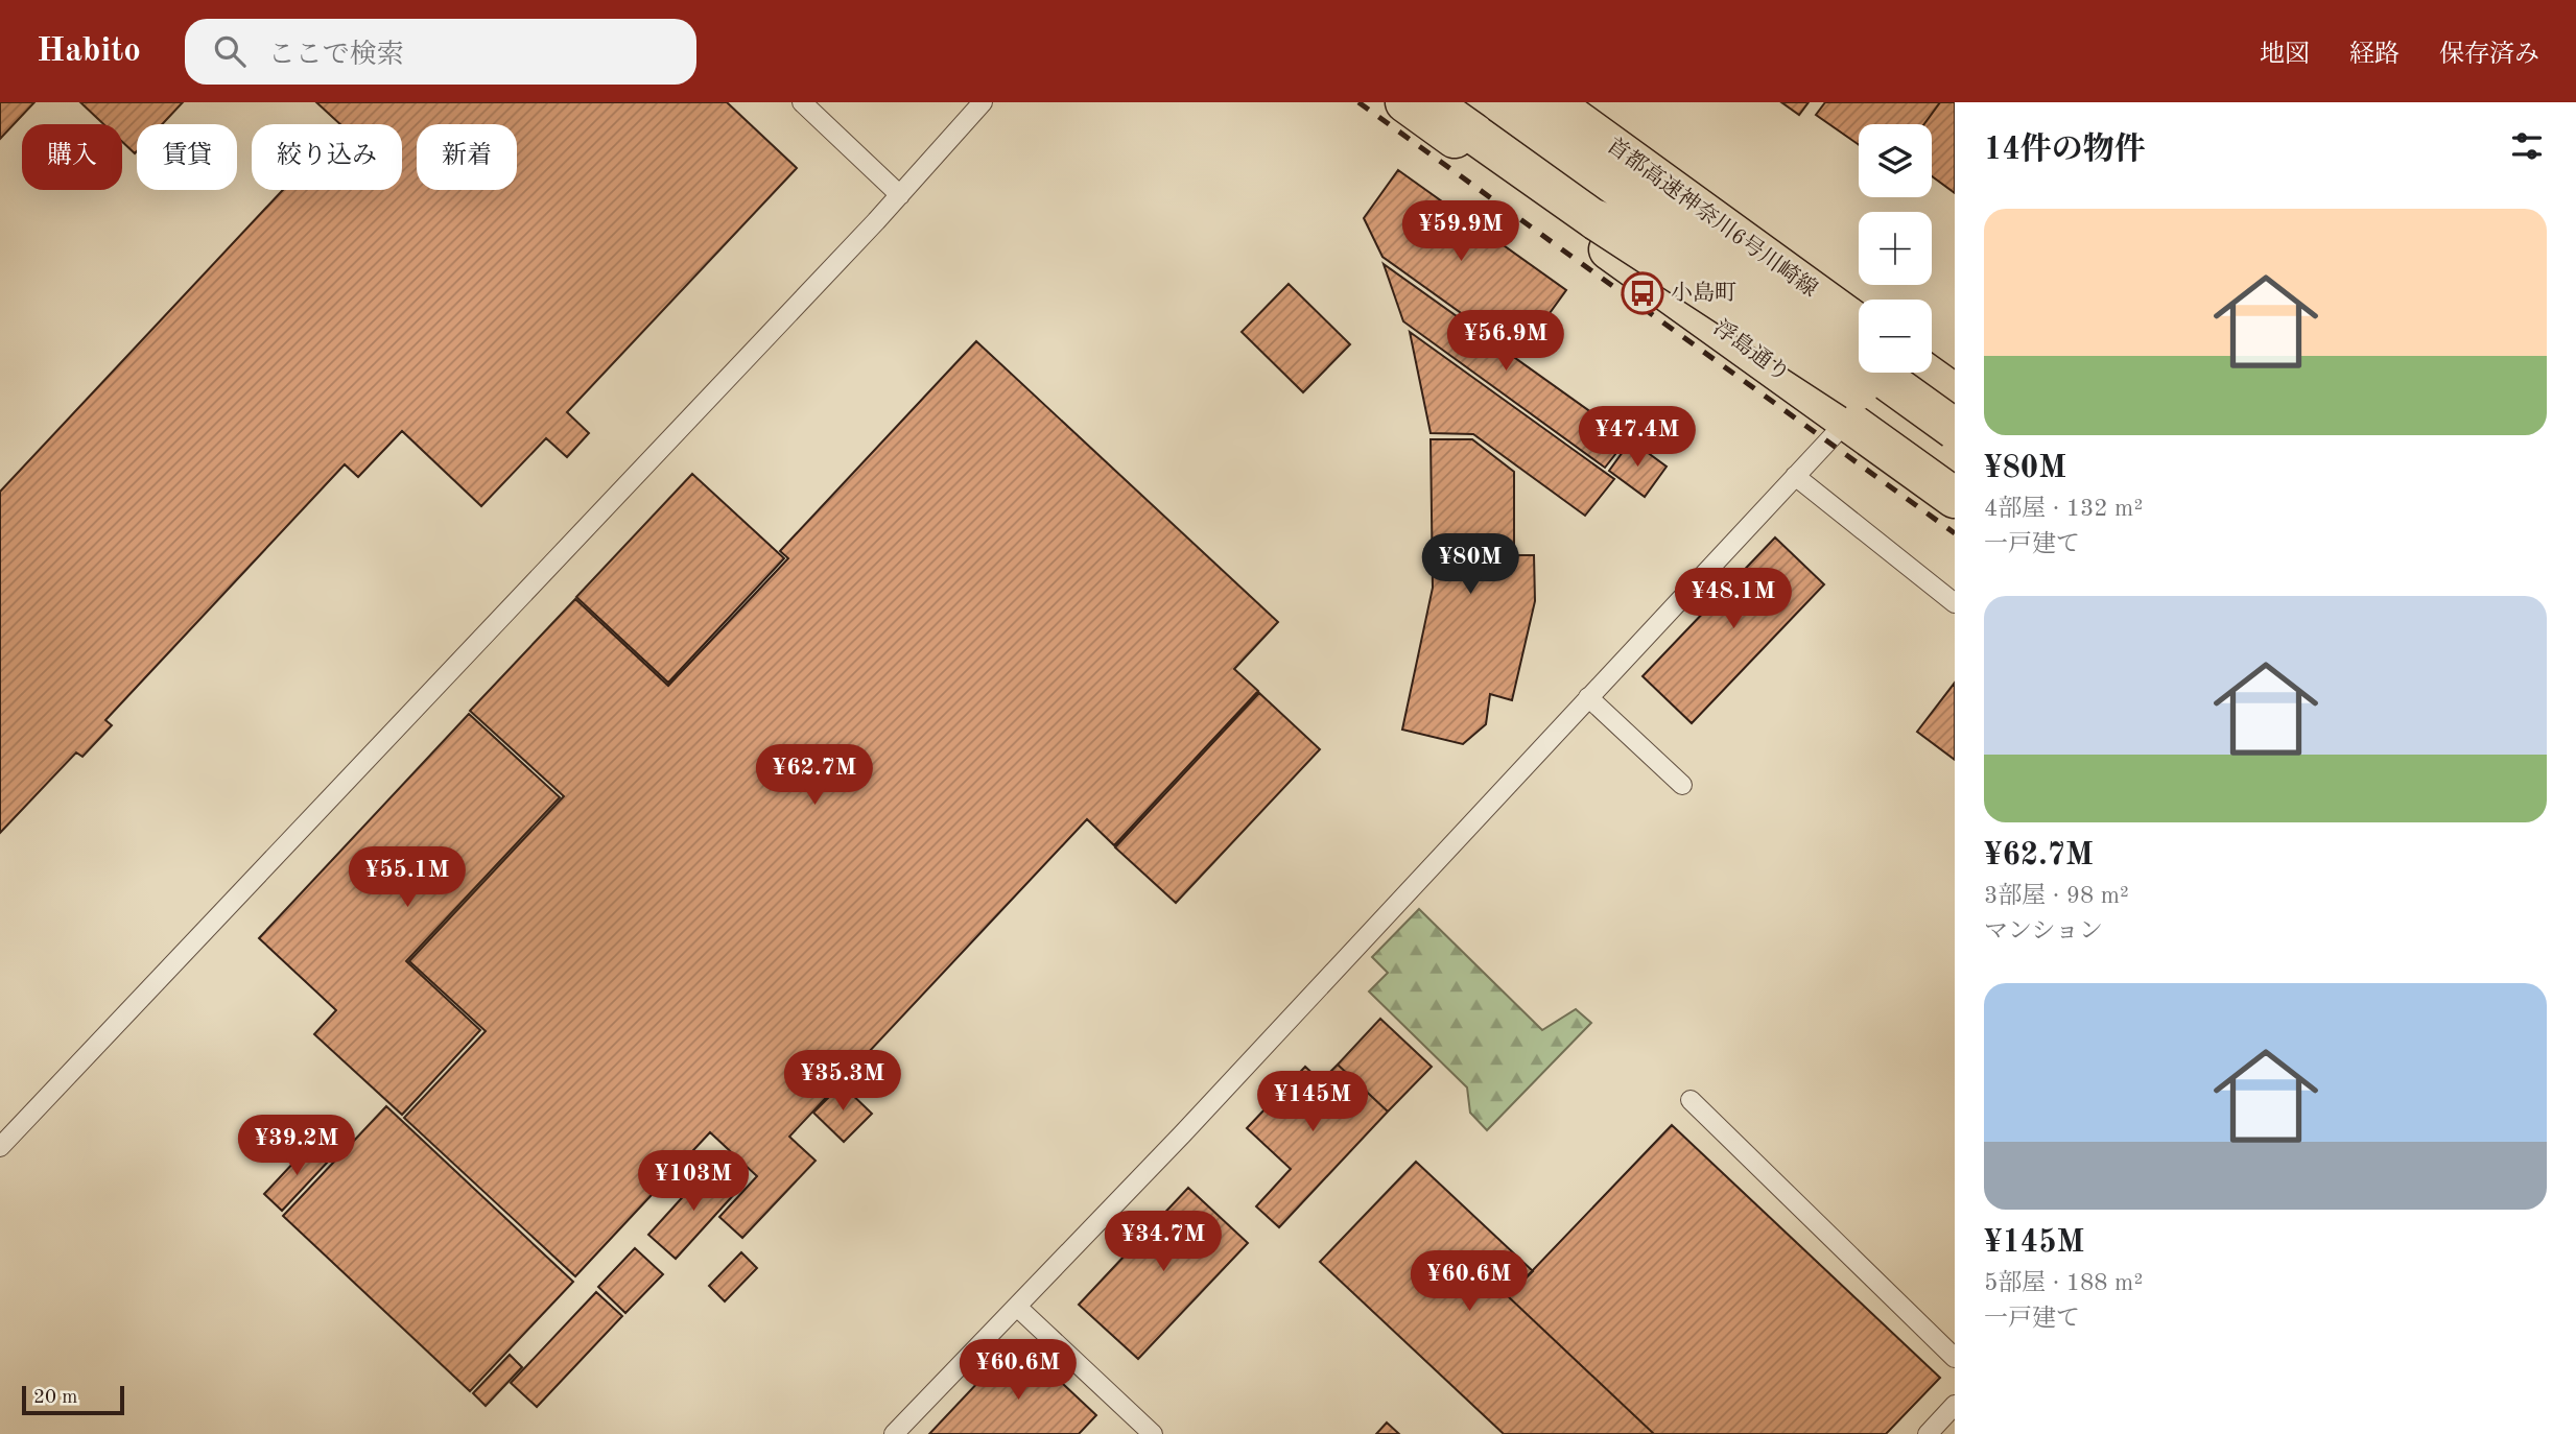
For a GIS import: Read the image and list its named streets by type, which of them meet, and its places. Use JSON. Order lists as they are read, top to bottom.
{
  "streets": {
    "highway": ["首都高速神奈川6号川崎線", "浮島通り"]
  },
  "places": {
    "bus stop": ["小島町"]
  },
  "scale_bar": "20 m",
  "page": {
    "header": "Habito",
    "search": "ここで検索",
    "nav": ["地図", "経路", "保存済み"],
    "heading": "14件の物件",
    "map_buttons": ["+", "−"],
    "chip": [
      "購入",
      "賃貸",
      "絞り込み",
      "新着"
    ],
    "list": [
      {
        "name": "¥80M",
        "note": "4部屋 · 132 m² · 一戸建て"
      },
      {
        "name": "¥62.7M",
        "note": "3部屋 · 98 m² · マンション"
      },
      {
        "name": "¥145M",
        "note": "5部屋 · 188 m² · 一戸建て"
      }
    ],
    "price": [
      "¥59.9M",
      "¥56.9M",
      "¥47.4M",
      "¥80M",
      "¥48.1M",
      "¥62.7M",
      "¥55.1M",
      "¥35.3M",
      "¥145M",
      "¥39.2M",
      "¥103M",
      "¥34.7M",
      "¥60.6M",
      "¥60.6M"
    ],
    "scale": "20 m"
  }
}
